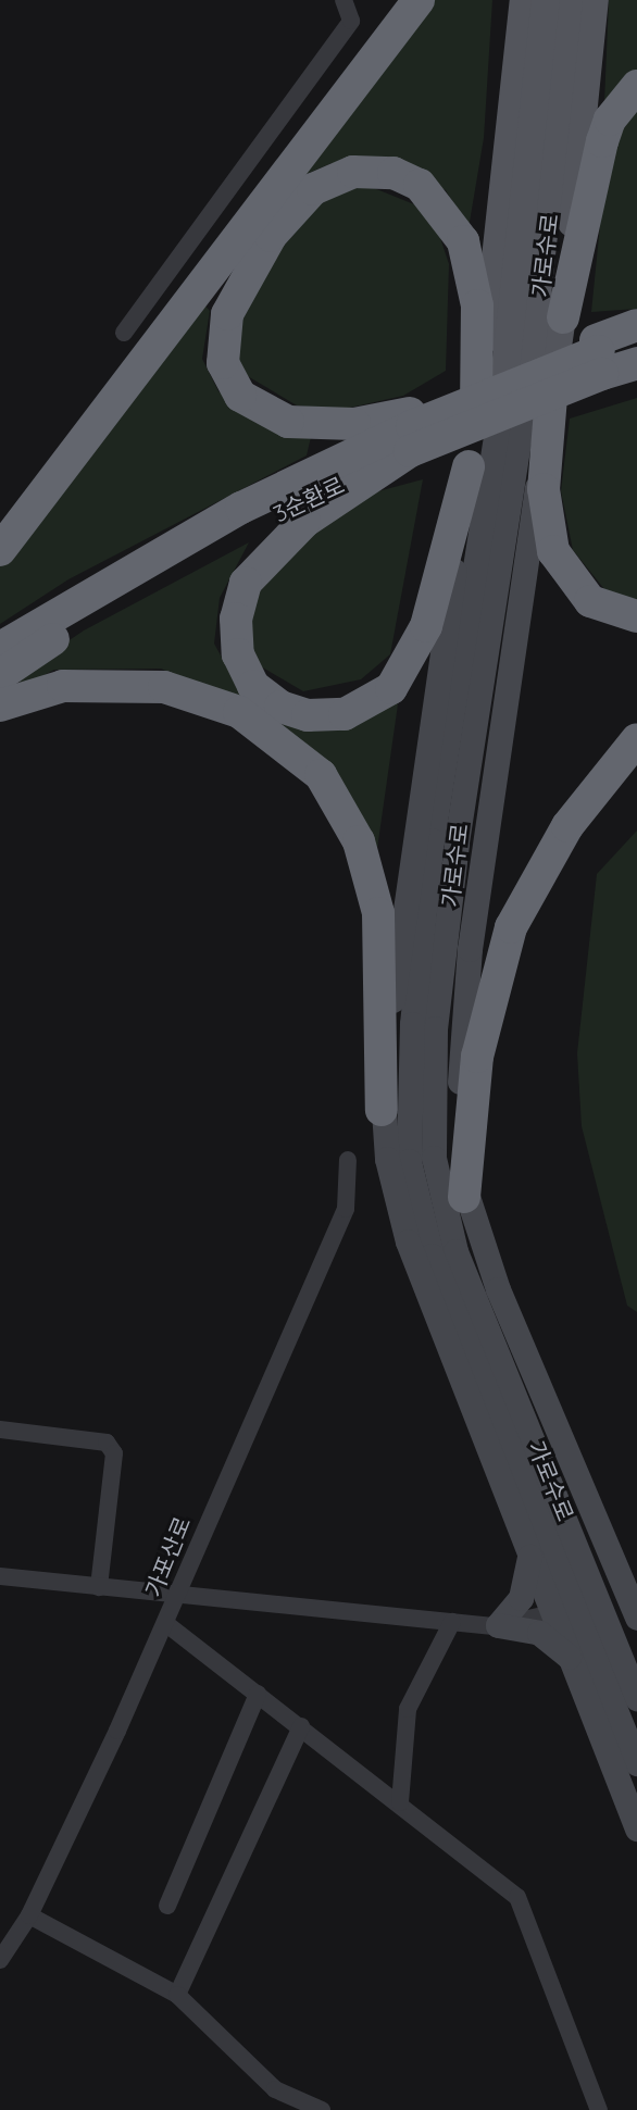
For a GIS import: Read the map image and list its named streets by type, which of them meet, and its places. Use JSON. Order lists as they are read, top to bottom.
{
  "streets": {
    "highway": ["3순환로"],
    "main road": ["가로수로"],
    "street": ["가포산로"]
  }
}
